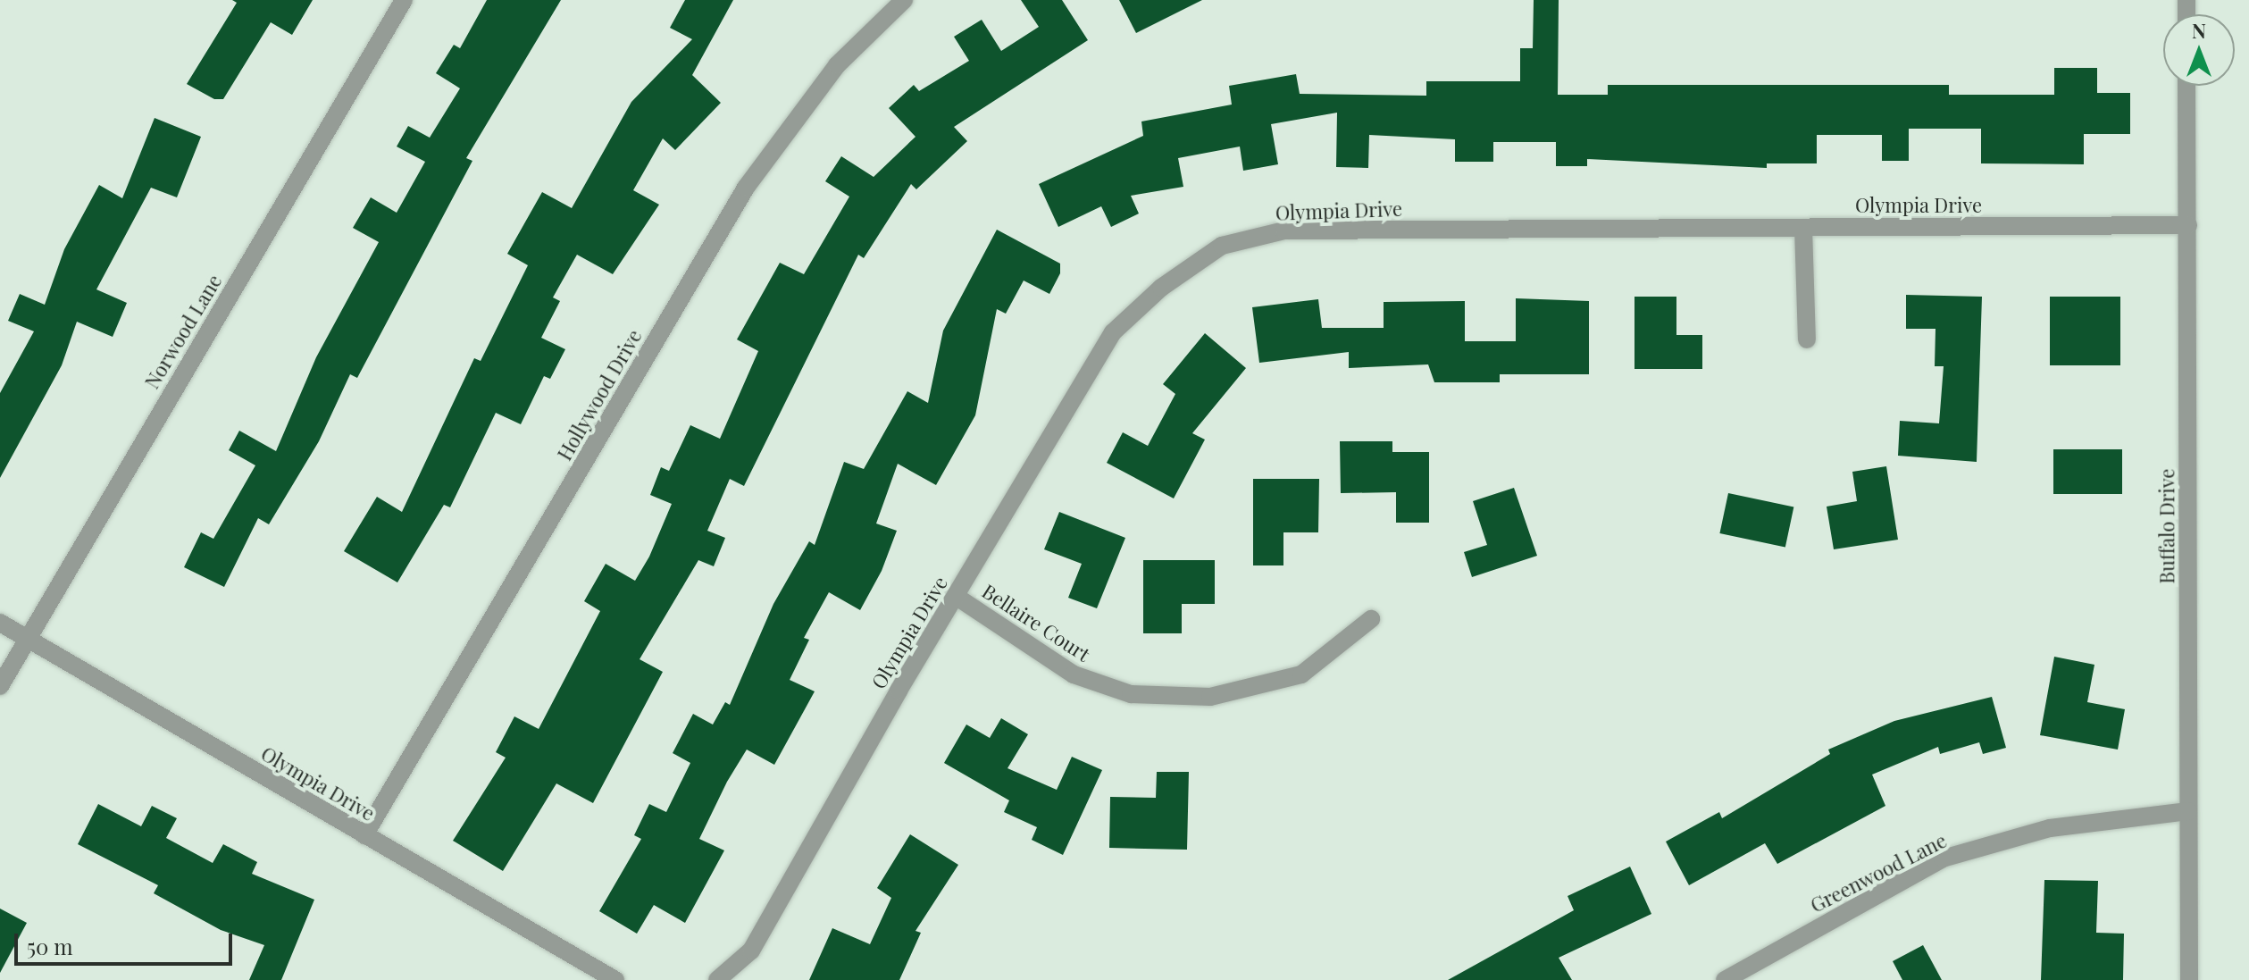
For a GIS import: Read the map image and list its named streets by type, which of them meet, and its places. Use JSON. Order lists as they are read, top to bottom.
{
  "streets": {
    "street": [
      "Olympia Drive",
      "Norwood Lane",
      "Hollywood Drive",
      "Buffalo Drive",
      "Bellaire Court",
      "Greenwood Lane"
    ]
  },
  "crossings": [
    ["Olympia Drive", "Norwood Lane"],
    ["Olympia Drive", "Hollywood Drive"],
    ["Olympia Drive", "Buffalo Drive"],
    ["Olympia Drive", "Bellaire Court"],
    ["Buffalo Drive", "Greenwood Lane"]
  ],
  "scale_bar": "50 m",
  "north": "top"
}
